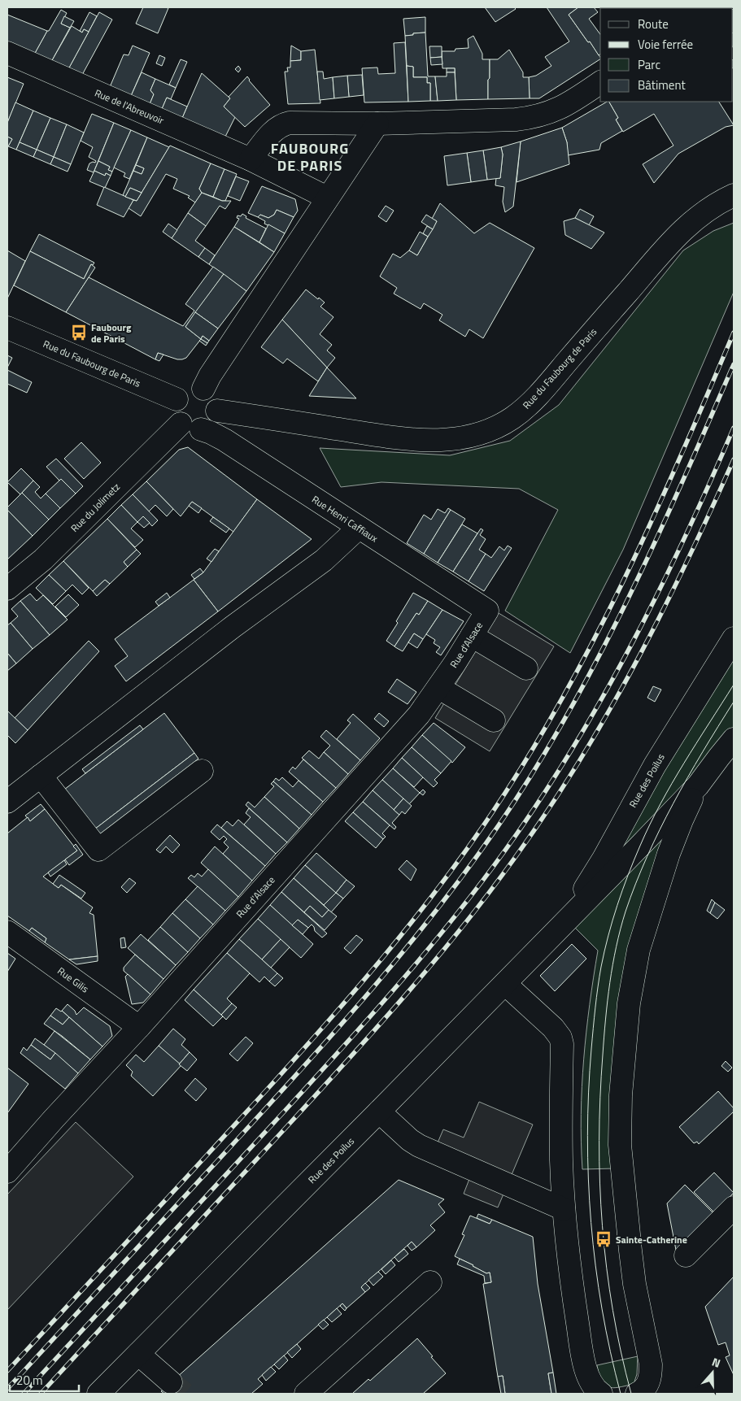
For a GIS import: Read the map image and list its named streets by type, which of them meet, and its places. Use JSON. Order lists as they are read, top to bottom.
{
  "streets": {
    "street": [
      "Rue de l'Abreuvoir",
      "Rue du Faubourg de Paris",
      "Rue du Jolimetz",
      "Rue Henri Caffiaux",
      "Rue d'Alsace",
      "Rue des Poilus",
      "Rue Gilis"
    ]
  },
  "crossings": [
    ["Rue du Faubourg de Paris", "Rue du Jolimetz"],
    ["Rue du Faubourg de Paris", "Rue Henri Caffiaux"],
    ["Rue du Jolimetz", "Rue Henri Caffiaux"],
    ["Rue Henri Caffiaux", "Rue d'Alsace"],
    ["Rue d'Alsace", "Rue Gilis"]
  ],
  "districts": ["FAUBOURG DE PARIS"],
  "places": {
    "bus stop": ["Faubourg de Paris", "Sainte-Catherine"]
  },
  "legend": [
    "Route",
    "Voie ferrée",
    "Parc",
    "Bâtiment"
  ],
  "scale_bar": "20 m",
  "north": "top"
}
